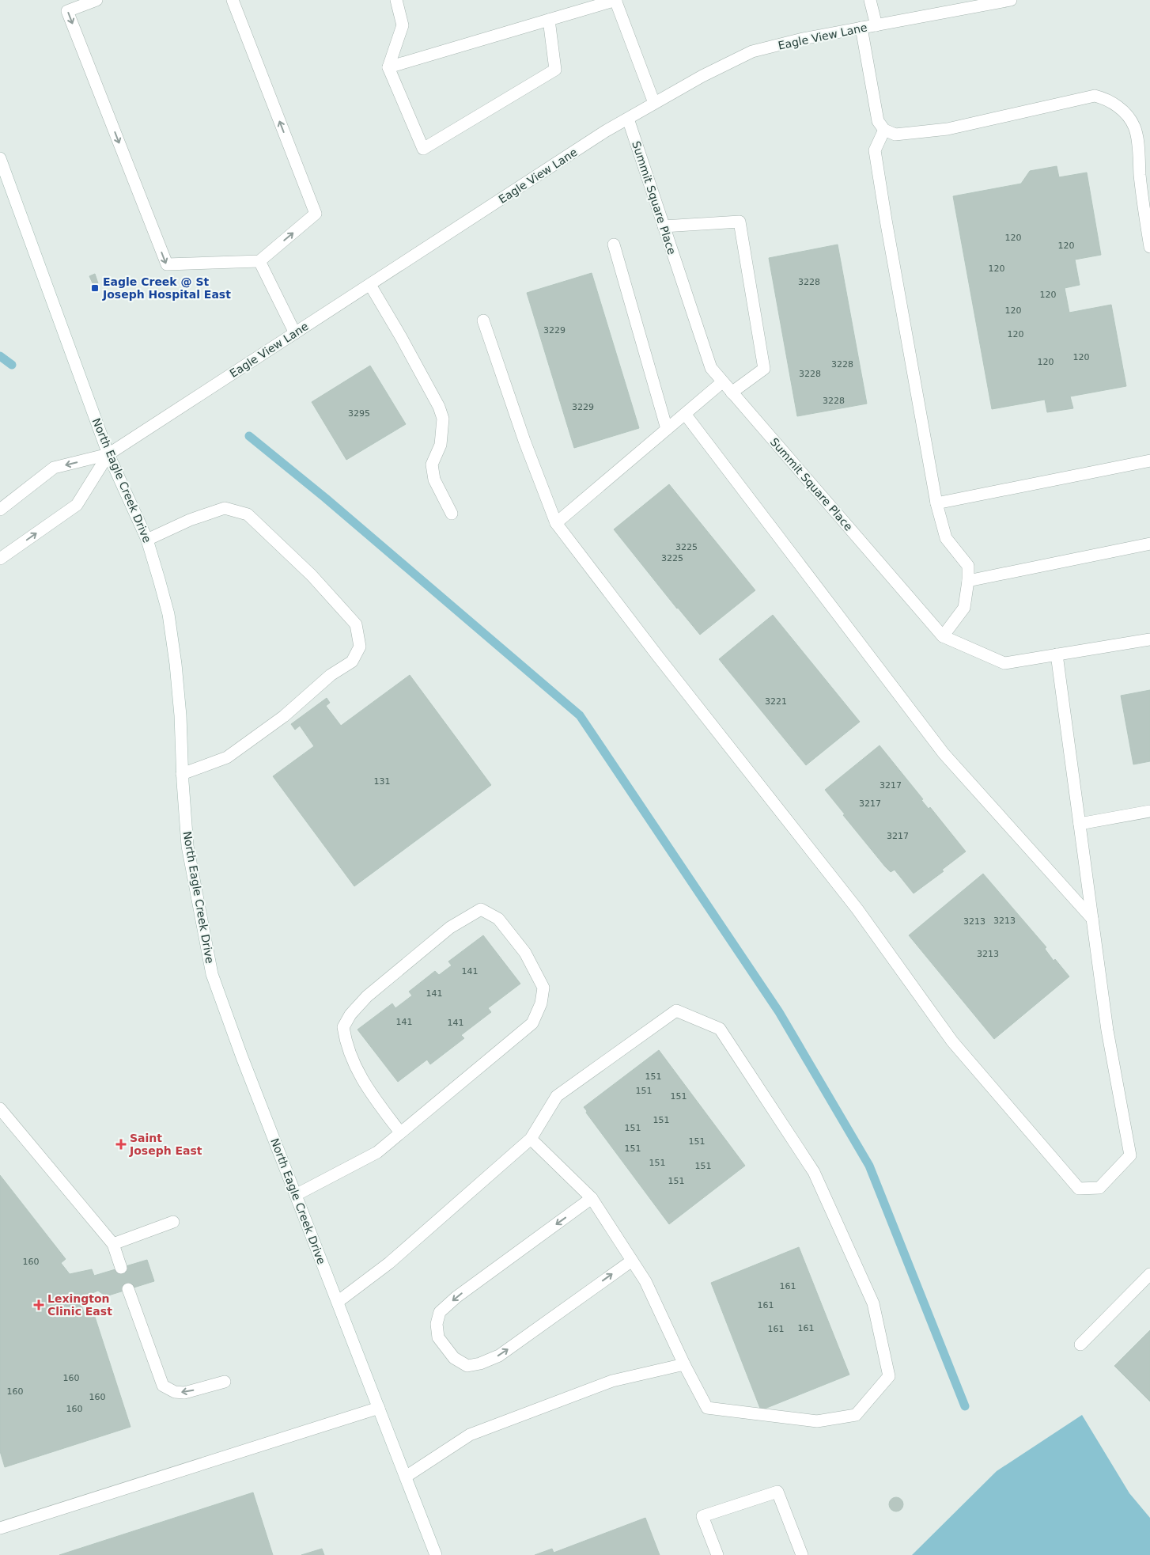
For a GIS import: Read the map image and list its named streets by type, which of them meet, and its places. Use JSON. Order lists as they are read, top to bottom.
{
  "streets": {
    "street": ["Eagle View Lane", "Summit Square Place", "North Eagle Creek Drive"]
  },
  "crossings": [
    ["Eagle View Lane", "Summit Square Place"],
    ["Eagle View Lane", "North Eagle Creek Drive"]
  ],
  "places": {
    "transit": ["Eagle Creek @ St Joseph Hospital East"],
    "health": ["Saint Joseph East", "Lexington Clinic East"]
  },
  "house_numbers": [
    "120",
    "120",
    "120",
    "3228",
    "120",
    "120",
    "3229",
    "120",
    "120",
    "120",
    "3228",
    "3228",
    "3228",
    "3229",
    "3295",
    "3225",
    "3225",
    "3221",
    "131",
    "3217",
    "3217",
    "3217",
    "3213",
    "3213",
    "3213",
    "141",
    "141",
    "141",
    "141",
    "151",
    "151",
    "151",
    "151",
    "151",
    "151",
    "151",
    "151",
    "151",
    "151",
    "160",
    "161",
    "161",
    "161",
    "161",
    "160",
    "160",
    "160",
    "160"
  ]
}
